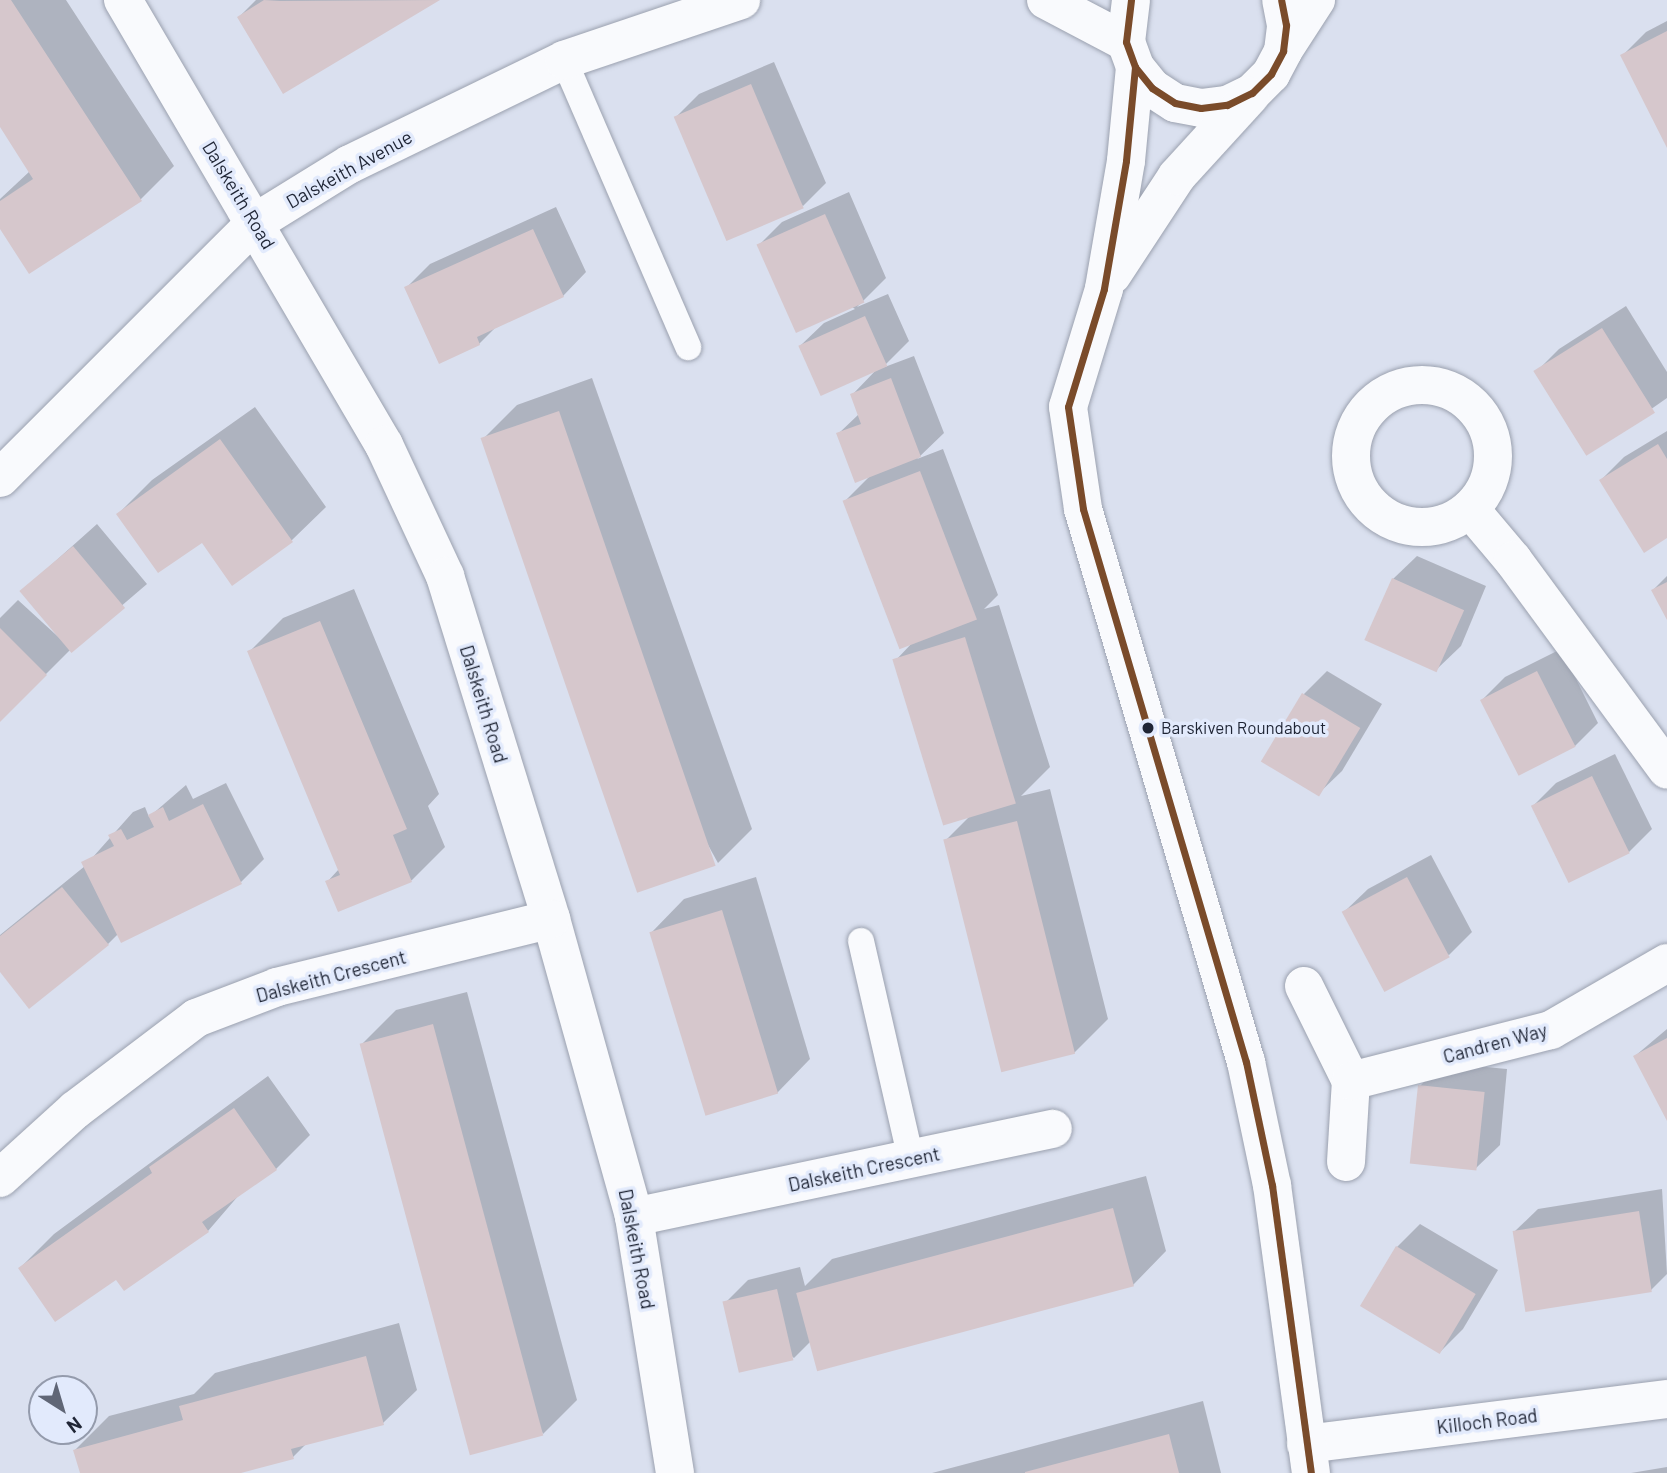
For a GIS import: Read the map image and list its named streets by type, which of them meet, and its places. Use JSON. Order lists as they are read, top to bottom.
{
  "streets": {
    "street": [
      "Dalskeith Avenue",
      "Dalskeith Road",
      "Dalskeith Crescent",
      "Candren Way",
      "Killoch Road"
    ]
  },
  "crossings": [
    ["Dalskeith Avenue", "Dalskeith Road"],
    ["Dalskeith Road", "Dalskeith Crescent"]
  ],
  "places": ["Barskiven Roundabout"],
  "north": "bottom right"
}
